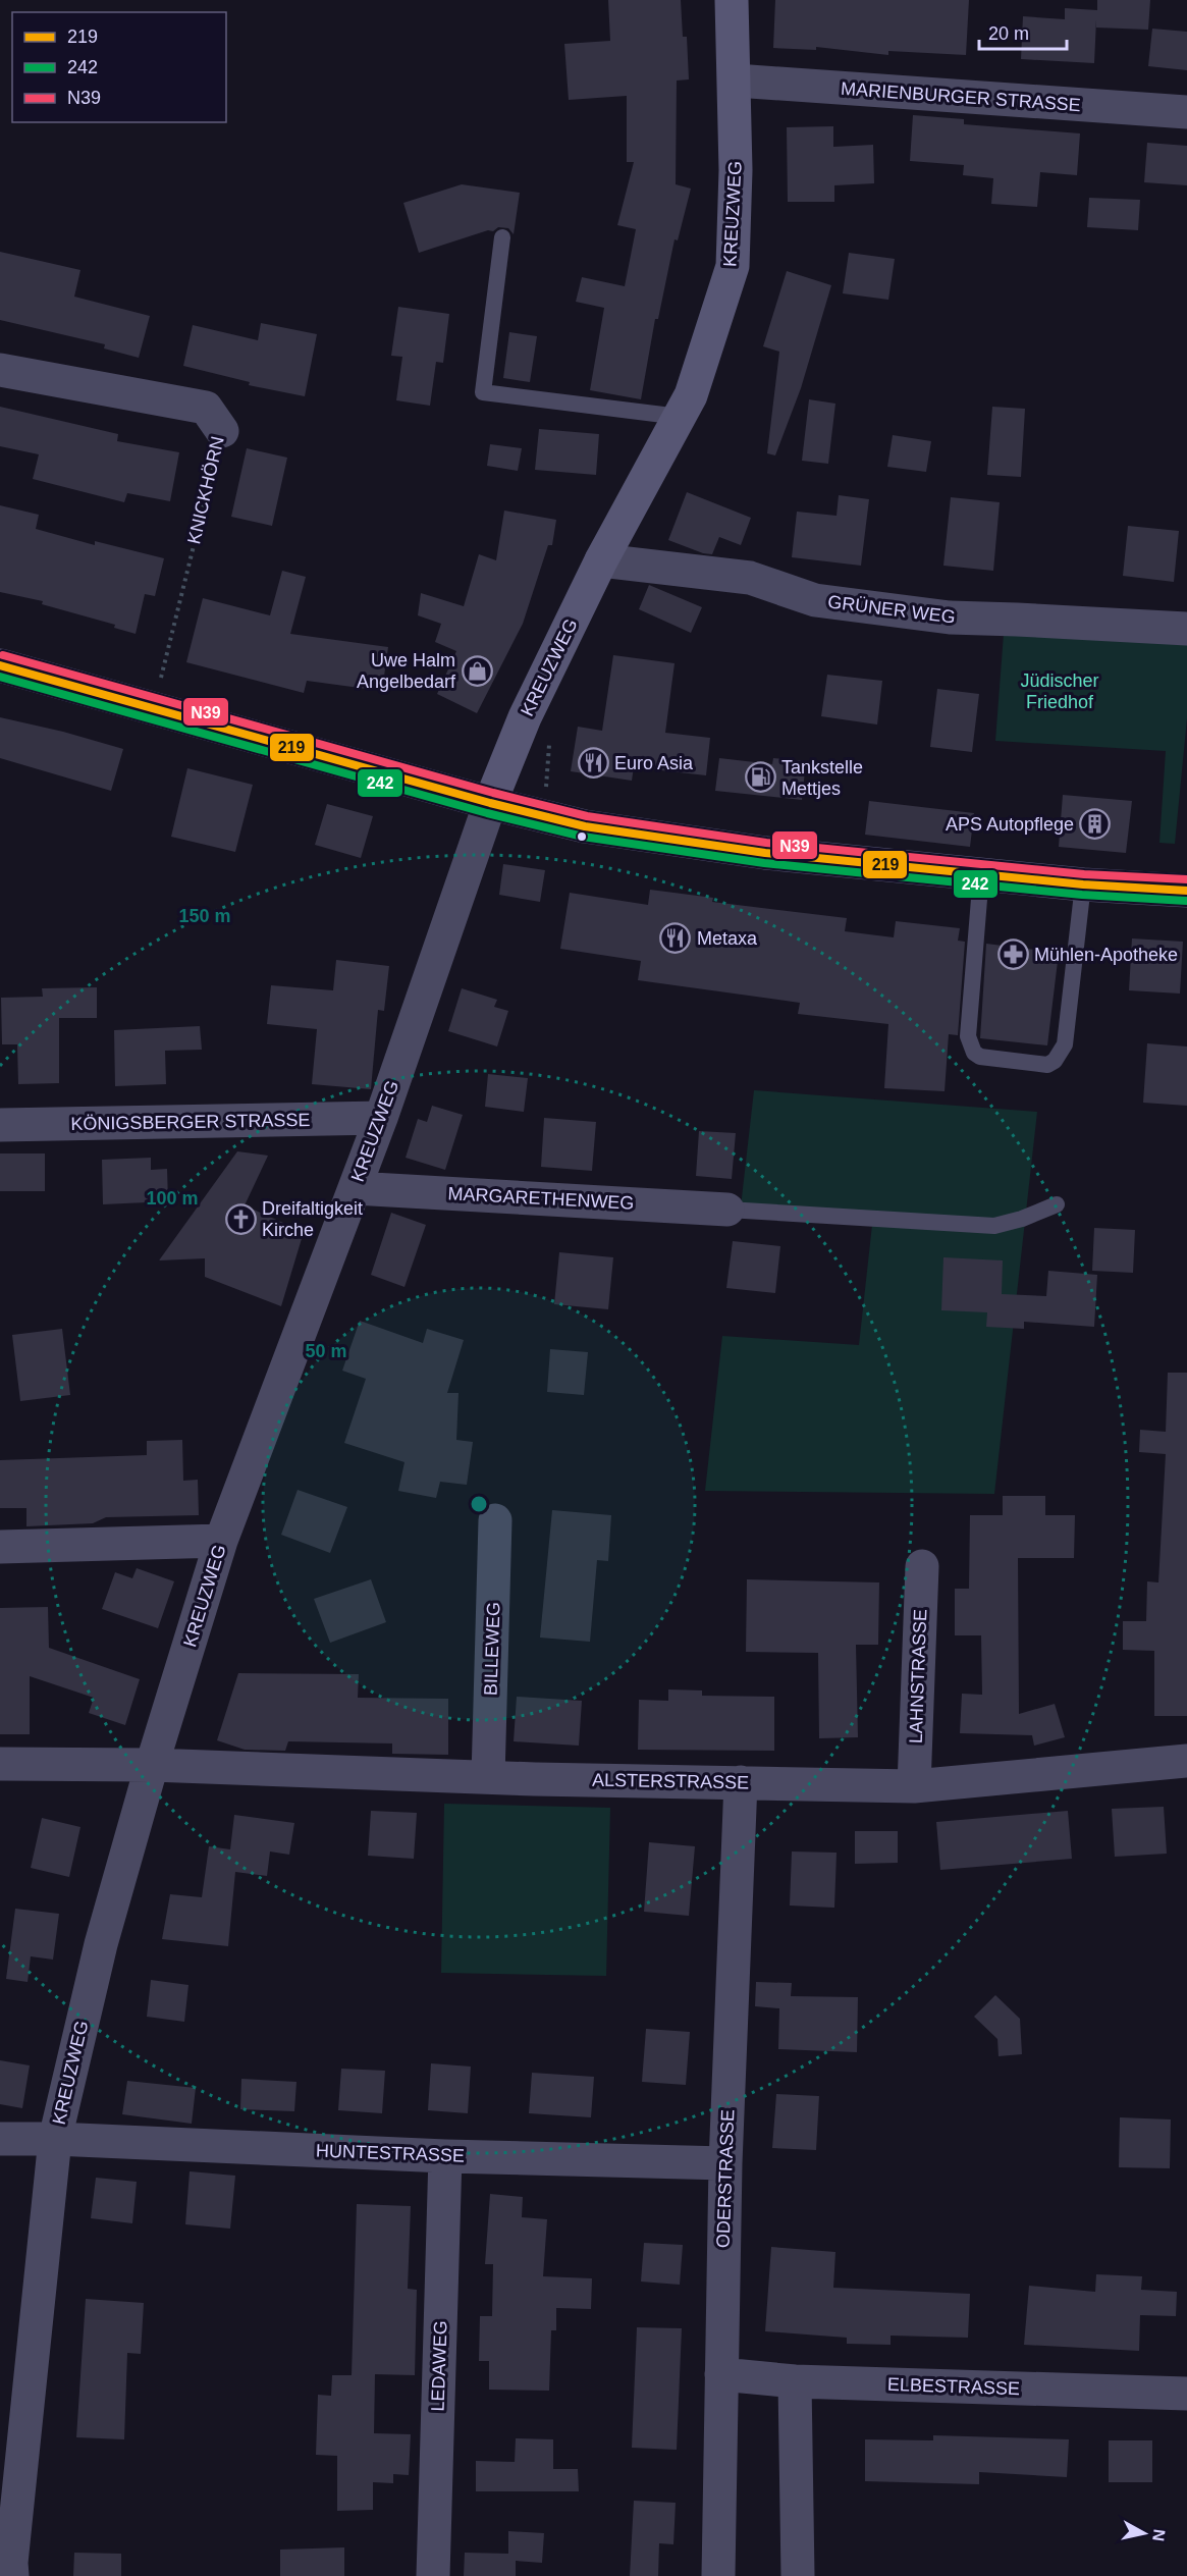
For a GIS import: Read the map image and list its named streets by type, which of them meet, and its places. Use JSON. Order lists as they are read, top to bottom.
{
  "streets": {
    "street": [
      "MARIENBURGER STRASSE",
      "KREUZWEG",
      "KNICKHÖRN",
      "GRÜNER WEG",
      "KÖNIGSBERGER STRASSE",
      "MARGARETHENWEG",
      "BILLEWEG",
      "LAHNSTRASSE",
      "ALSTERSTRASSE",
      "HUNTESTRASSE",
      "ODERSTRASSE",
      "LEDAWEG",
      "ELBESTRASSE"
    ]
  },
  "crossings": [
    ["MARIENBURGER STRASSE", "KREUZWEG"],
    ["KREUZWEG", "GRÜNER WEG"],
    ["KREUZWEG", "KÖNIGSBERGER STRASSE"],
    ["KREUZWEG", "MARGARETHENWEG"],
    ["KREUZWEG", "ALSTERSTRASSE"],
    ["KREUZWEG", "HUNTESTRASSE"],
    ["BILLEWEG", "ALSTERSTRASSE"],
    ["LAHNSTRASSE", "ALSTERSTRASSE"],
    ["ALSTERSTRASSE", "ODERSTRASSE"],
    ["HUNTESTRASSE", "ODERSTRASSE"],
    ["HUNTESTRASSE", "LEDAWEG"],
    ["ODERSTRASSE", "ELBESTRASSE"]
  ],
  "parks": ["Jüdischer Friedhof"],
  "places": {
    "shop": ["Uwe Halm Angelbedarf"],
    "restaurant": ["Euro Asia", "Metaxa"],
    "fuel station": ["Tankstelle Mettjes"],
    "building": ["APS Autopflege"],
    "pharmacy": ["Mühlen-Apotheke"],
    "church": ["Dreifaltigkeit Kirche"]
  },
  "lines": ["transit line N39", "transit line 219", "transit line 242"],
  "legend": ["219", "242", "N39"],
  "scale_bar": "20 m",
  "north": "right",
  "rings": ["150 m", "100 m", "50 m"]
}
